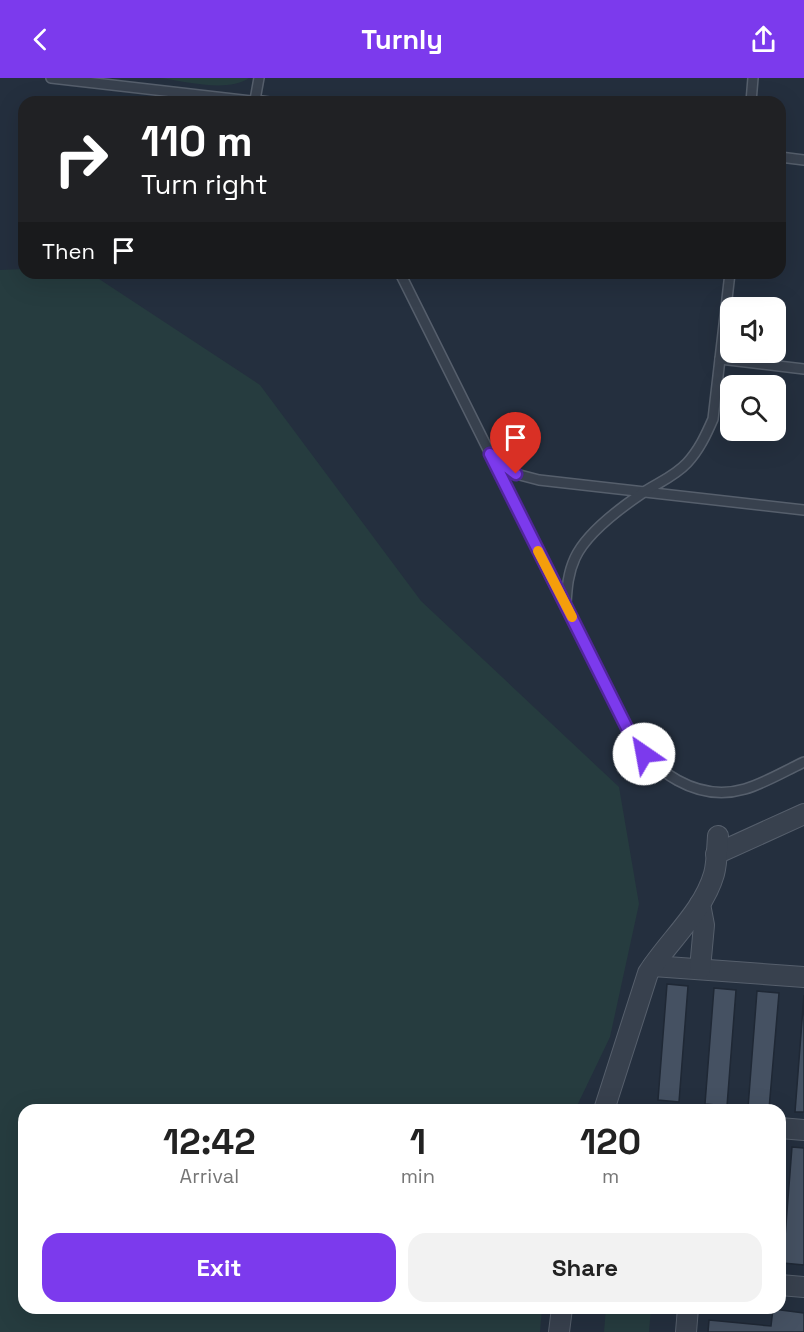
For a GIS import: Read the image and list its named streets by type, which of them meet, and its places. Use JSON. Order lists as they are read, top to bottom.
{
  "page": {
    "header": "Turnly",
    "turn": ["110 m", "Turn right"],
    "then": "Then",
    "eta": [
      "12:42",
      "Arrival",
      "1",
      "min",
      "120",
      "m"
    ],
    "buttons": ["Exit", "Share"]
  }
}
